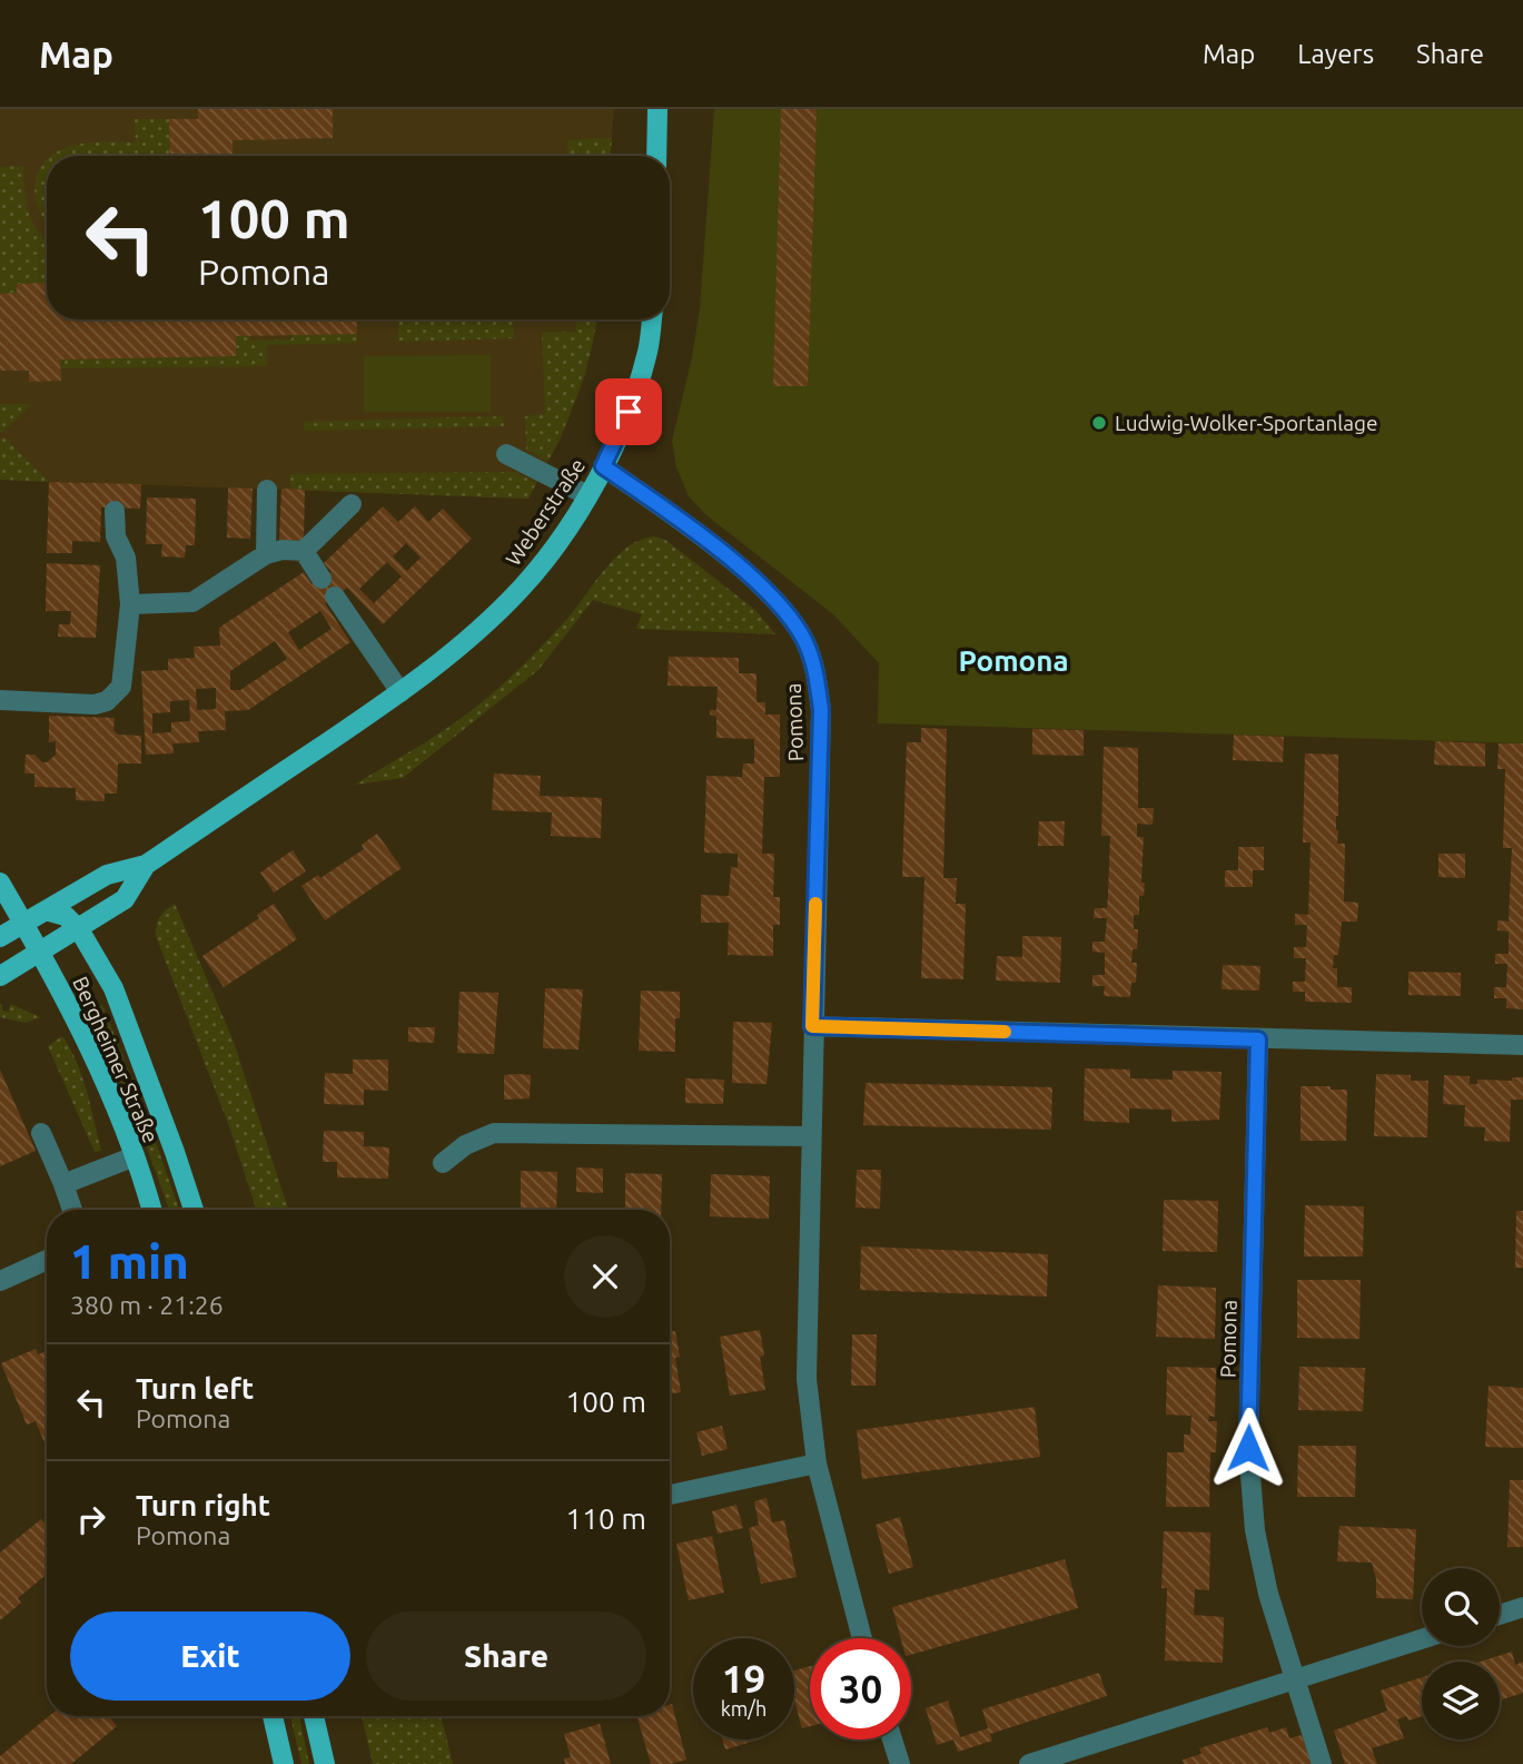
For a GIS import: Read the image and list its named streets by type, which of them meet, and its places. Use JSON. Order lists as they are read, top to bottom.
{
  "streets": {
    "main road": ["Weberstraße", "Bergheimer Straße"],
    "street": ["Pomona"]
  },
  "crossings": [
    ["Weberstraße", "Pomona"],
    ["Weberstraße", "Bergheimer Straße"]
  ],
  "districts": ["Pomona"],
  "places": ["Ludwig-Wolker-Sportanlage"],
  "page": {
    "header": "Map",
    "nav": ["Map", "Layers", "Share"],
    "turn": ["100 m", "Pomona"],
    "heading": ["1 min", "380 m · 21:26"],
    "list": [
      {
        "name": "Turn left",
        "note": "Pomona",
        "value": "100 m"
      },
      {
        "name": "Turn right",
        "note": "Pomona",
        "value": "110 m"
      }
    ],
    "buttons": ["Exit", "Share"],
    "speed": "19 km/h",
    "limit": "30"
  }
}
